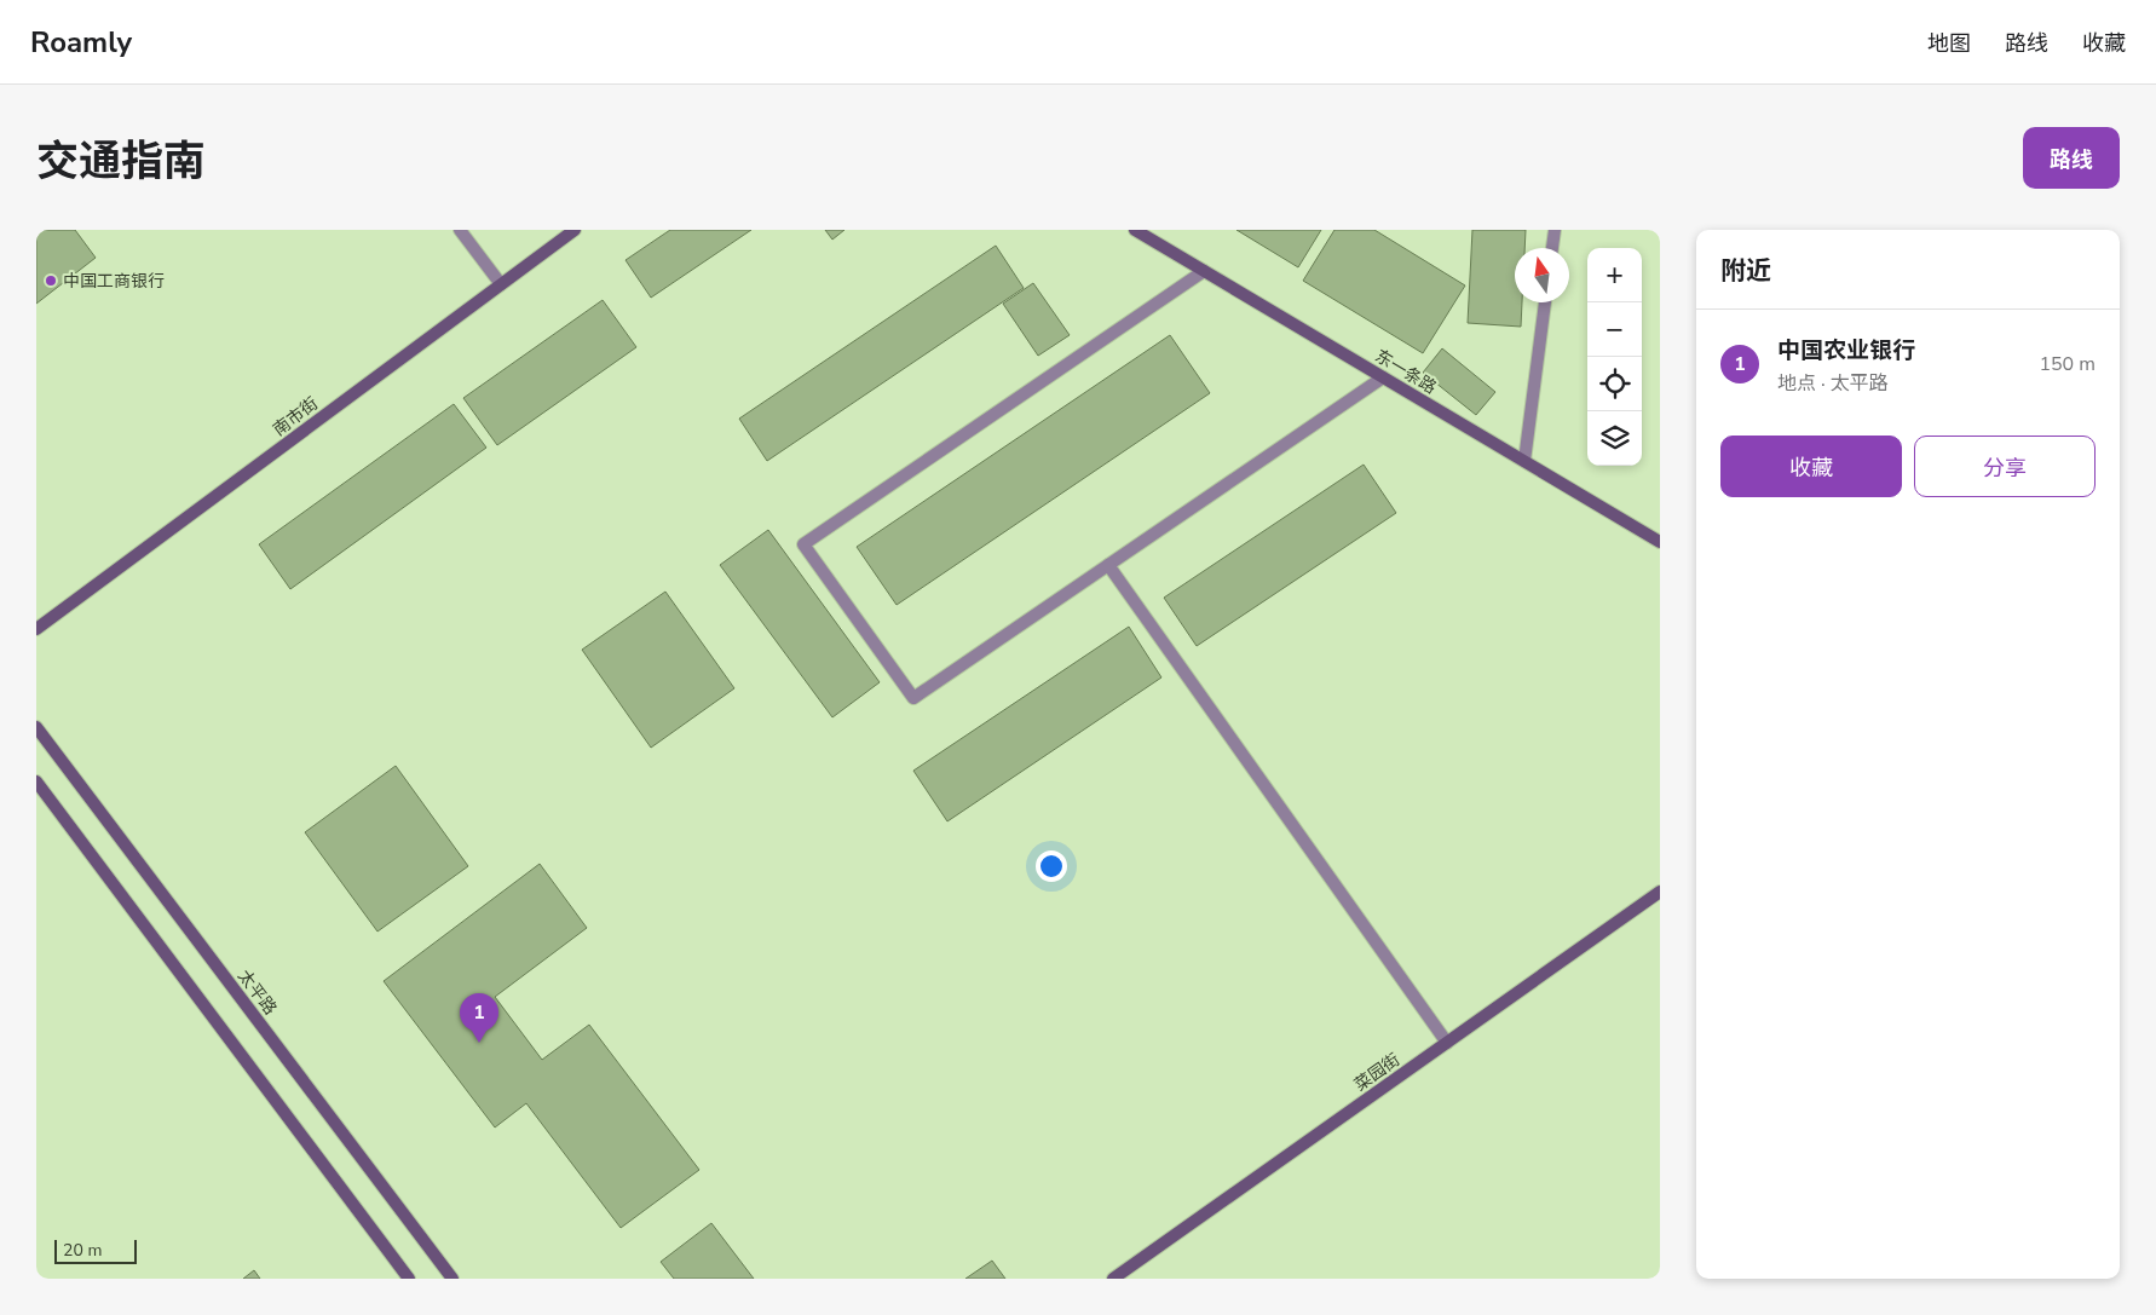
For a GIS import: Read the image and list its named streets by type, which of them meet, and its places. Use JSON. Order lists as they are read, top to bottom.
{
  "streets": {
    "street": [
      "东一条路",
      "南市街",
      "太平路",
      "菜园街"
    ]
  },
  "places": ["中国工商银行"],
  "scale_bar": "20 m",
  "north": "top",
  "page": {
    "header": "Roamly",
    "nav": ["地图", "路线", "收藏"],
    "title": "交通指南",
    "buttons": [
      "路线",
      ["收藏", "分享"]
    ],
    "heading": "附近",
    "map_buttons": ["+", "−"],
    "list": [
      {
        "mark": "1",
        "name": "中国农业银行",
        "note": "地点 · 太平路",
        "value": "150 m"
      }
    ],
    "pins": "1",
    "scale": "20 m"
  }
}
